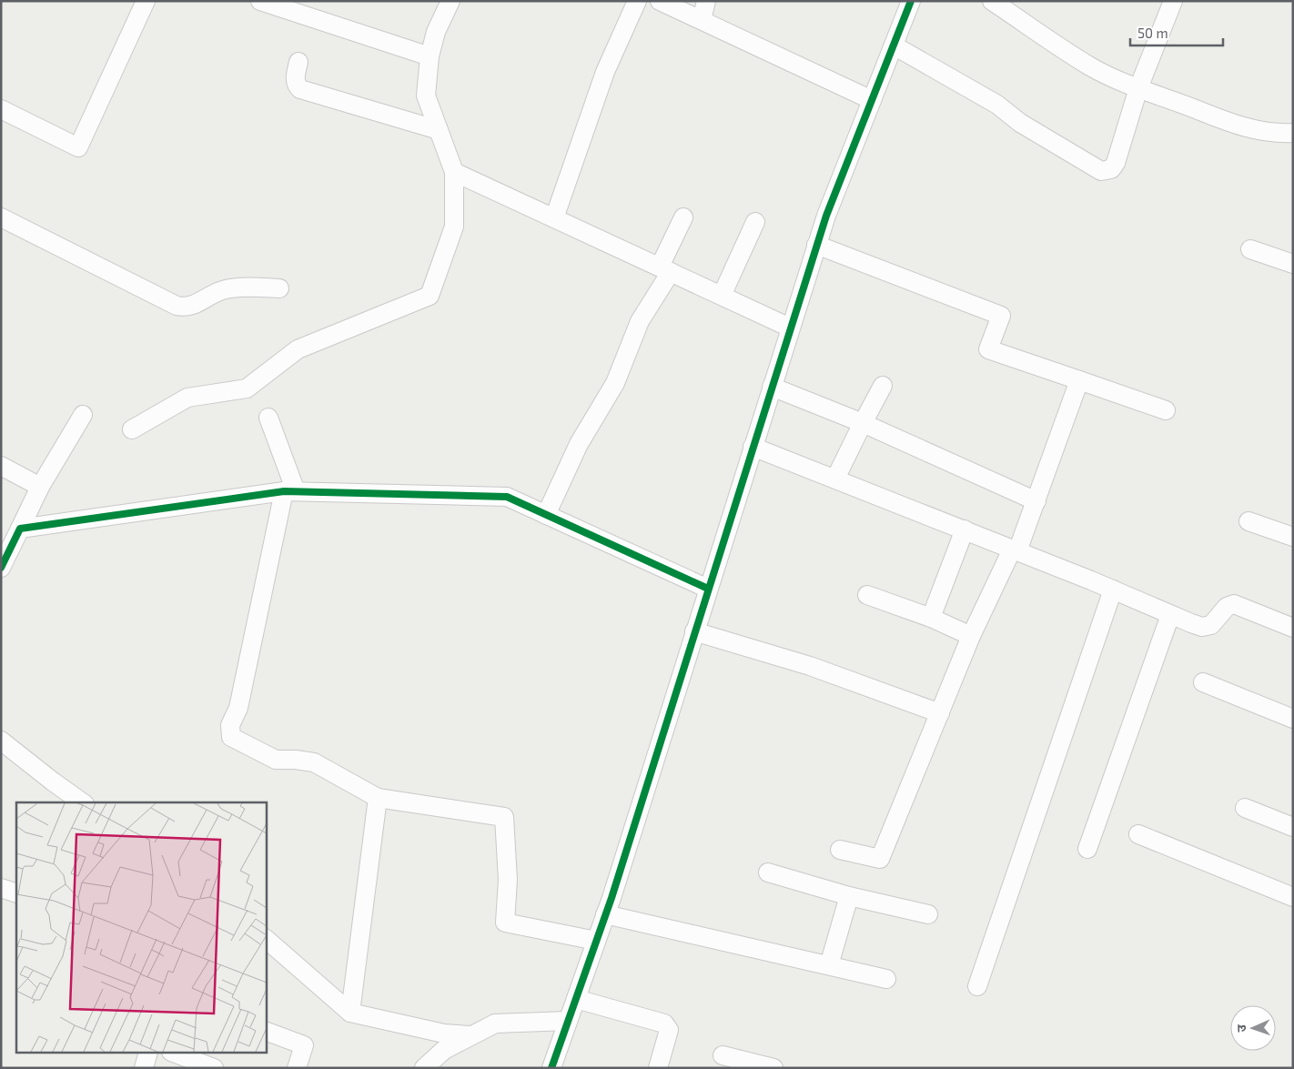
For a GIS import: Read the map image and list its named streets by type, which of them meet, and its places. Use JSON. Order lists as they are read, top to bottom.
{
  "scale_bar": "50 m",
  "north": "left"
}
